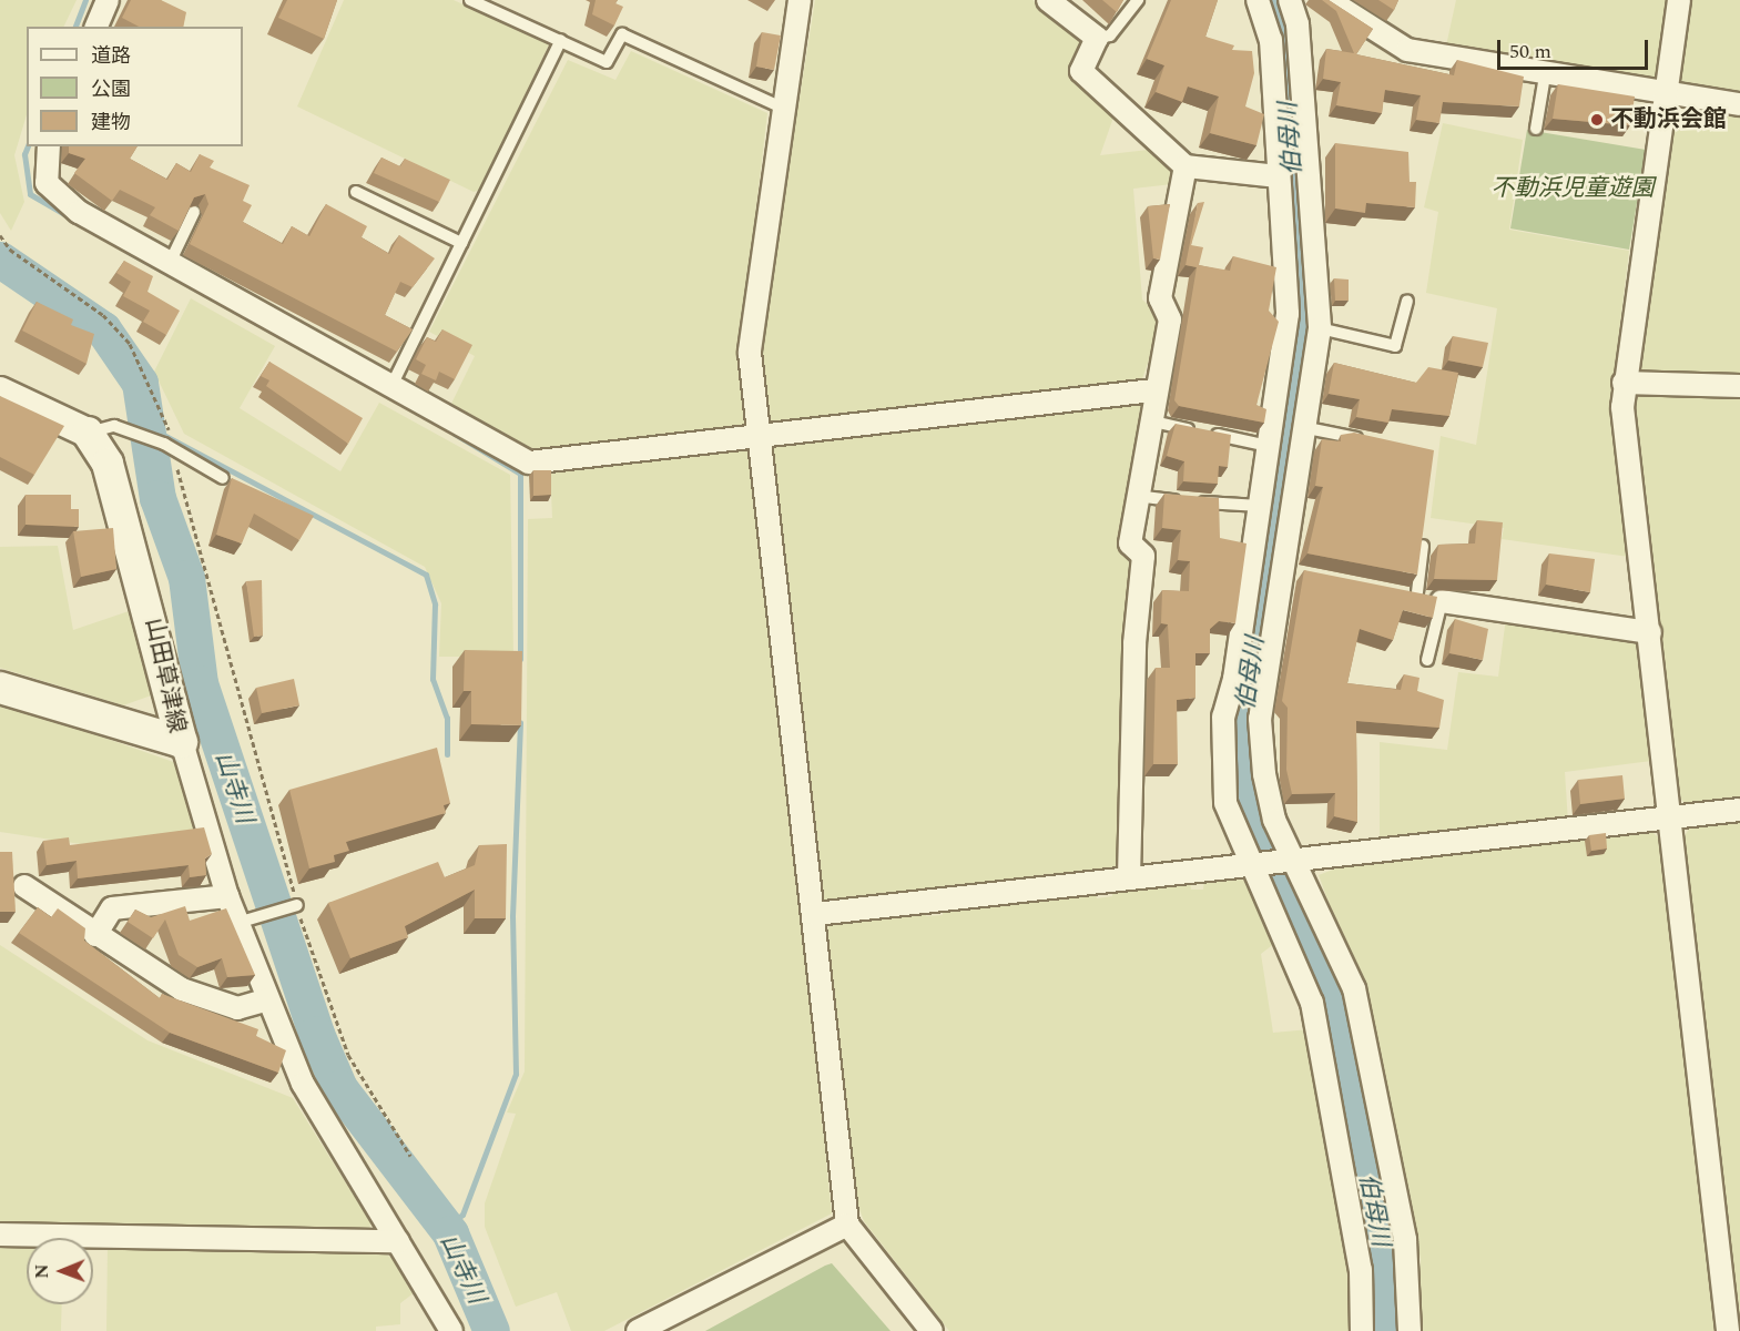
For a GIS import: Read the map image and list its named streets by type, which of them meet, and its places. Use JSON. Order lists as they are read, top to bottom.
{
  "streets": {
    "main road": ["山田草津線"]
  },
  "water": ["伯母川", "山寺川"],
  "parks": ["不動浜児童遊園"],
  "places": ["不動浜会館"],
  "legend": ["道路", "公園", "建物"],
  "scale_bar": "50 m",
  "north": "left"
}
